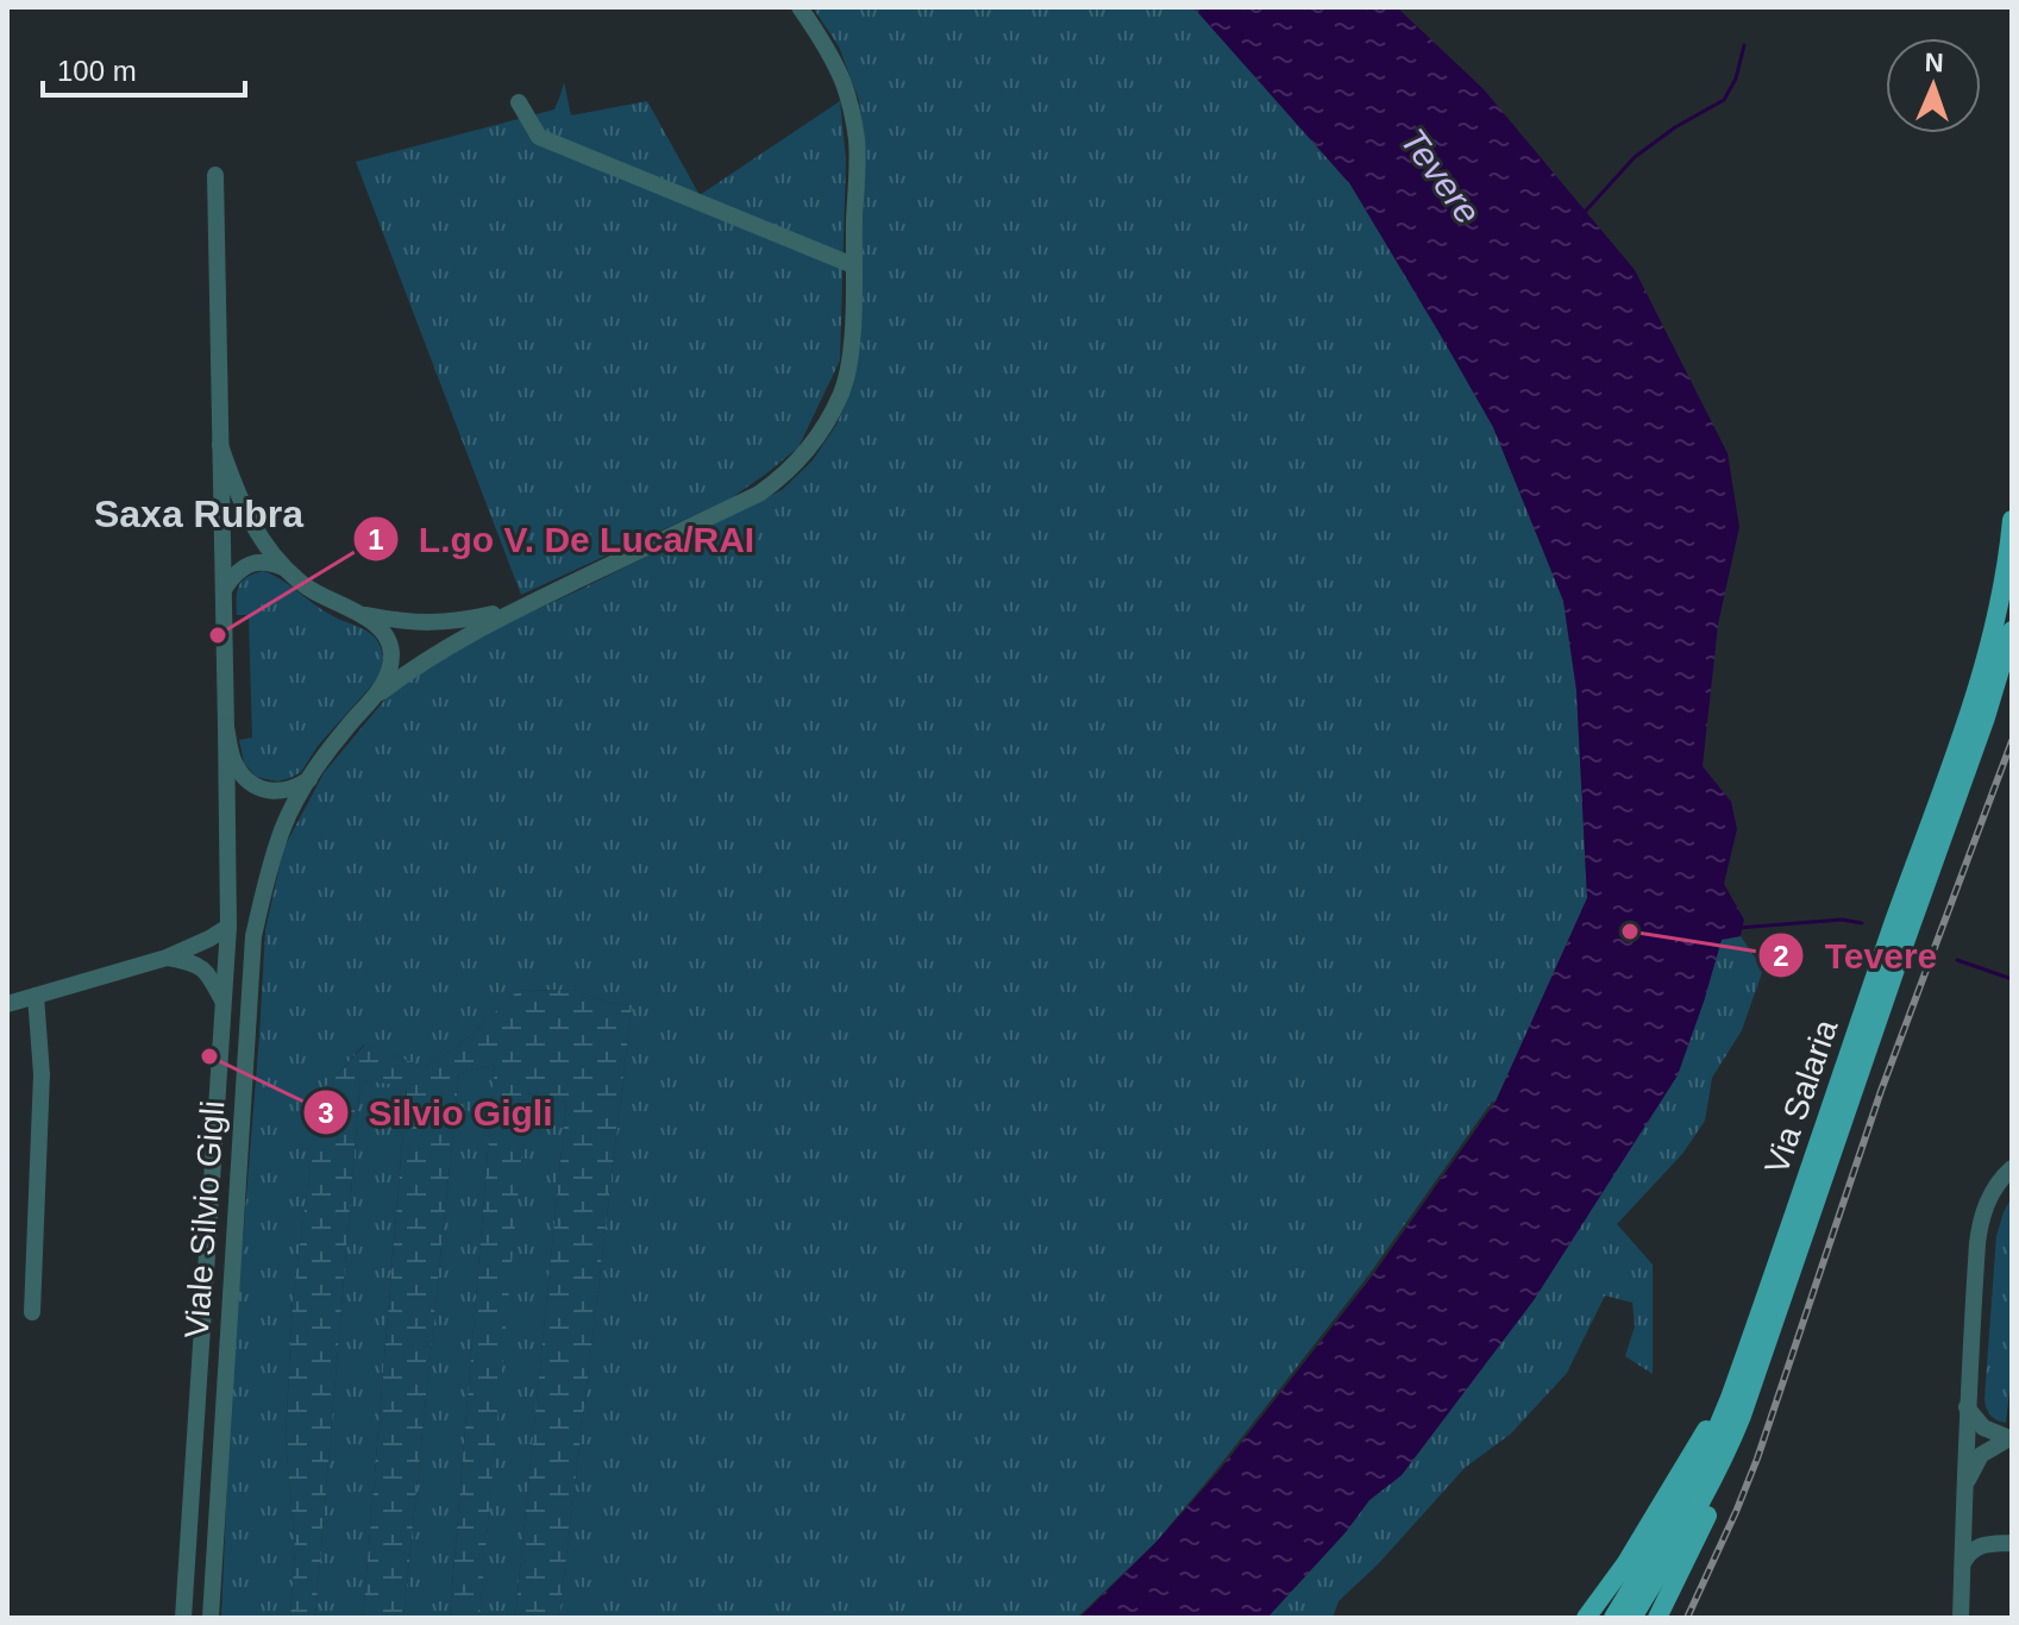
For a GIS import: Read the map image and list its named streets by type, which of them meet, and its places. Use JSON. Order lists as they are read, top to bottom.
{
  "streets": {
    "main road": ["Via Salaria"],
    "street": ["Viale Silvio Gigli"]
  },
  "districts": ["Saxa Rubra"],
  "water": ["Tevere"],
  "places": ["L.go V. De Luca/RAI", "Tevere", "Silvio Gigli"],
  "scale_bar": "100 m",
  "north": "top"
}
